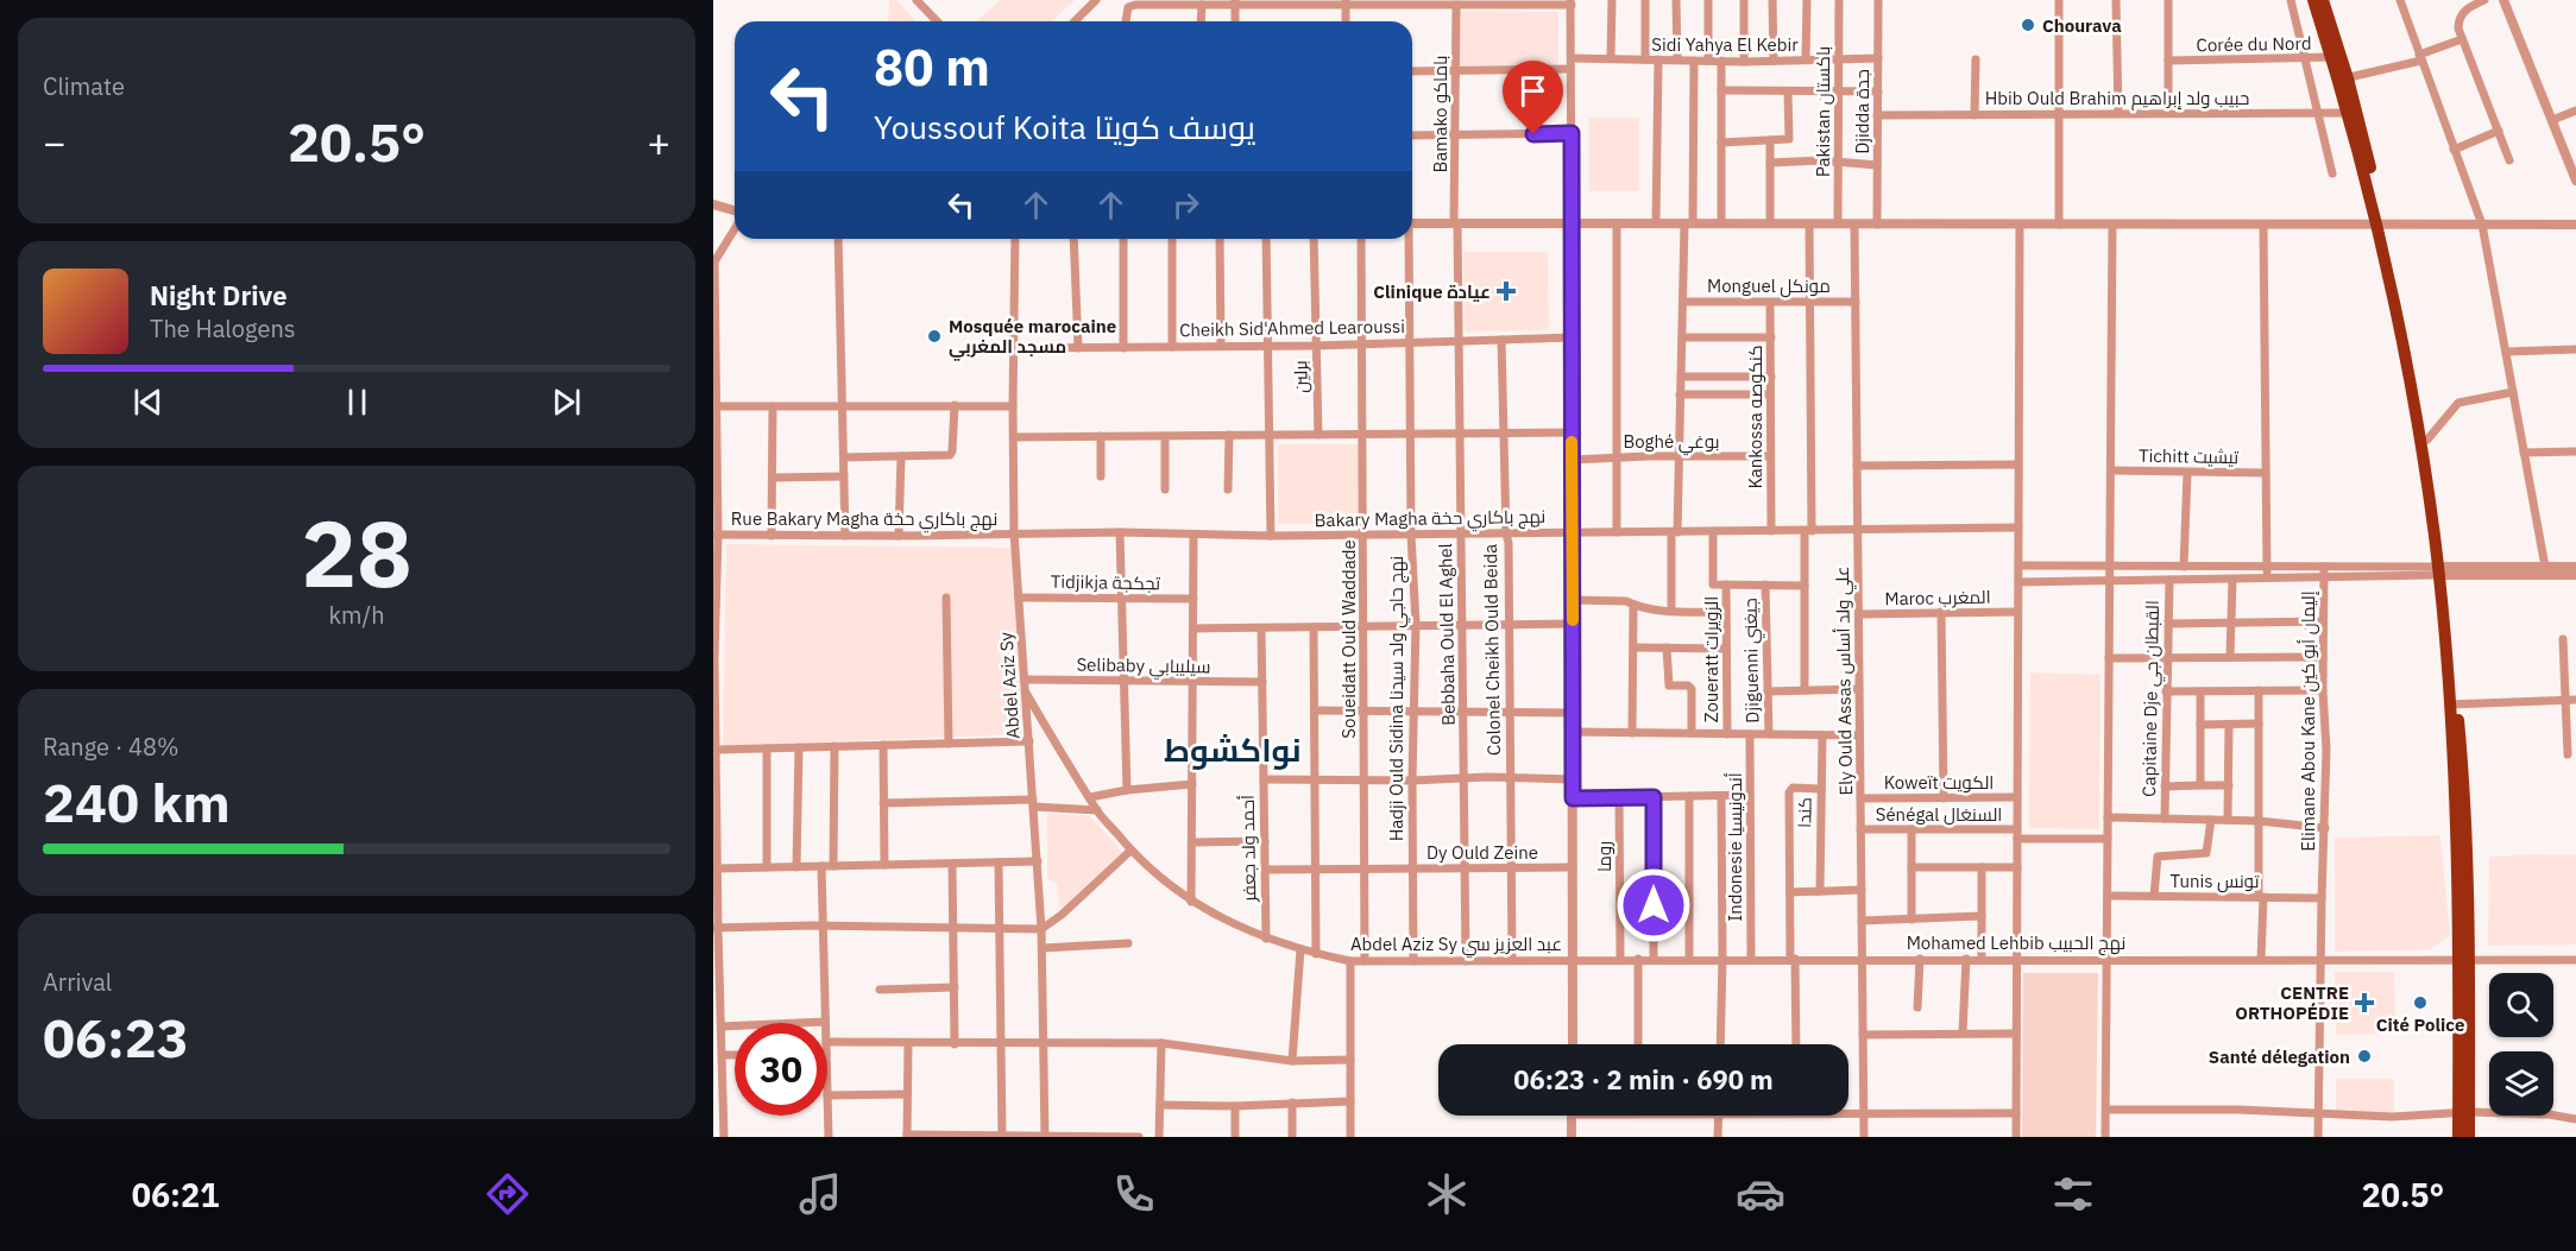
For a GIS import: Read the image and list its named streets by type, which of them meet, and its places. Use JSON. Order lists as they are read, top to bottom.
{
  "streets": {
    "street": [
      "Sidi Yahya El Kebir",
      "Corée du Nord",
      "Hbib Ould Brahim حبيب ولد إبراهيم",
      "Pakistan باكستان",
      "Djidda جدة",
      "Bamako باماكو",
      "Monguel مونكل",
      "Cheikh Sid'Ahmed Learoussi",
      "برلين",
      "Kankossa كنكوصه",
      "Boghé بوغي",
      "Tichitt تيشيت",
      "Rue Bakary Magha نهج باكاري حخة",
      "Bakary Magha نهج باكاري حخة",
      "Tidjikja تجكجة",
      "Maroc المغرب",
      "Bebbaha Ould El Aghel",
      "Soueidatt Ould Waddade",
      "Colonel Cheikh Ould Beida",
      "Zoueratt الزويرات",
      "Djiguenni جيغني",
      "Selibaby سيليبابي",
      "Ely Ould Assas علي ولد أساس",
      "Abdel Aziz Sy",
      "Hadji Ould Sidina نهج حاجي ولد سيدنا",
      "Capitaine Dje القبطان جي",
      "Elimane Abou Kane إليمان أبو كين",
      "Koweït الكويت",
      "كندا",
      "Sénégal السنغال",
      "Indonesie أندونيسيا",
      "أحمد ولد جعفر",
      "Dy Ould Zeine",
      "روما",
      "Tunis تونس",
      "Mohamed Lehbib نهج الحبيب",
      "Abdel Aziz Sy عبد العزيز سي"
    ]
  },
  "crossings": [
    ["Sidi Yahya El Kebir", "Pakistan باكستان"],
    ["Sidi Yahya El Kebir", "Djidda جدة"],
    ["Hbib Ould Brahim حبيب ولد إبراهيم", "Djidda جدة"],
    ["Bamako باماكو", "Bebbaha Ould El Aghel"],
    ["Monguel مونكل", "Kankossa كنكوصه"],
    ["Monguel مونكل", "Ely Ould Assas علي ولد أساس"],
    ["Cheikh Sid'Ahmed Learoussi", "برلين"],
    ["Cheikh Sid'Ahmed Learoussi", "Bebbaha Ould El Aghel"],
    ["Cheikh Sid'Ahmed Learoussi", "Soueidatt Ould Waddade"],
    ["Cheikh Sid'Ahmed Learoussi", "Colonel Cheikh Ould Beida"],
    ["Cheikh Sid'Ahmed Learoussi", "Abdel Aziz Sy"],
    ["Cheikh Sid'Ahmed Learoussi", "Hadji Ould Sidina نهج حاجي ولد سيدنا"],
    ["Kankossa كنكوصه", "Boghé بوغي"],
    ["Kankossa كنكوصه", "Bakary Magha نهج باكاري حخة"],
    ["Rue Bakary Magha نهج باكاري حخة", "Bakary Magha نهج باكاري حخة"],
    ["Rue Bakary Magha نهج باكاري حخة", "Abdel Aziz Sy"],
    ["Bakary Magha نهج باكاري حخة", "Bebbaha Ould El Aghel"],
    ["Bakary Magha نهج باكاري حخة", "Soueidatt Ould Waddade"],
    ["Bakary Magha نهج باكاري حخة", "Colonel Cheikh Ould Beida"],
    ["Bakary Magha نهج باكاري حخة", "Ely Ould Assas علي ولد أساس"],
    ["Bakary Magha نهج باكاري حخة", "Abdel Aziz Sy"],
    ["Bakary Magha نهج باكاري حخة", "Hadji Ould Sidina نهج حاجي ولد سيدنا"],
    ["Tidjikja تجكجة", "Abdel Aziz Sy"],
    ["Maroc المغرب", "Ely Ould Assas علي ولد أساس"],
    ["Bebbaha Ould El Aghel", "Dy Ould Zeine"],
    ["Bebbaha Ould El Aghel", "Abdel Aziz Sy عبد العزيز سي"],
    ["Soueidatt Ould Waddade", "Dy Ould Zeine"],
    ["Soueidatt Ould Waddade", "Abdel Aziz Sy عبد العزيز سي"],
    ["Colonel Cheikh Ould Beida", "Dy Ould Zeine"],
    ["Colonel Cheikh Ould Beida", "Abdel Aziz Sy عبد العزيز سي"],
    ["Selibaby سيليبابي", "Abdel Aziz Sy"],
    ["Selibaby سيليبابي", "أحمد ولد جعفر"],
    ["Ely Ould Assas علي ولد أساس", "Koweït الكويت"],
    ["Ely Ould Assas علي ولد أساس", "Sénégal السنغال"],
    ["Ely Ould Assas علي ولد أساس", "Mohamed Lehbib نهج الحبيب"],
    ["Abdel Aziz Sy", "Abdel Aziz Sy عبد العزيز سي"],
    ["Hadji Ould Sidina نهج حاجي ولد سيدنا", "Dy Ould Zeine"],
    ["Hadji Ould Sidina نهج حاجي ولد سيدنا", "Abdel Aziz Sy عبد العزيز سي"],
    ["Elimane Abou Kane إليمان أبو كين", "Tunis تونس"],
    ["Elimane Abou Kane إليمان أبو كين", "Mohamed Lehbib نهج الحبيب"],
    ["Indonesie أندونيسيا", "Mohamed Lehbib نهج الحبيب"],
    ["أحمد ولد جعفر", "Dy Ould Zeine"],
    ["أحمد ولد جعفر", "Abdel Aziz Sy عبد العزيز سي"],
    ["روما", "Mohamed Lehbib نهج الحبيب"],
    ["Mohamed Lehbib نهج الحبيب", "Abdel Aziz Sy عبد العزيز سي"]
  ],
  "districts": ["نواكشوط"],
  "places": {
    "other": [
      "Chourava",
      "Mosquée marocaine مسجد المغربي",
      "Cité Police",
      "Santé délegation"
    ],
    "health": ["Clinique عيادة", "CENTRE ORTHOPÉDIE"]
  },
  "page": {
    "tile": [
      "Climate",
      ["28", "km/h"],
      ["Range · 48%", "240 km"],
      ["Arrival", "06:23"]
    ],
    "turn": ["80 m", "Youssouf Koita يوسف كويتا"],
    "heat": ["−", "20.5°", "+"],
    "song": ["Night Drive", "The Halogens"],
    "limit": "30",
    "trip": "06:23 · 2 min · 690 m",
    "tabs": ["06:21", "20.5°"]
  }
}
